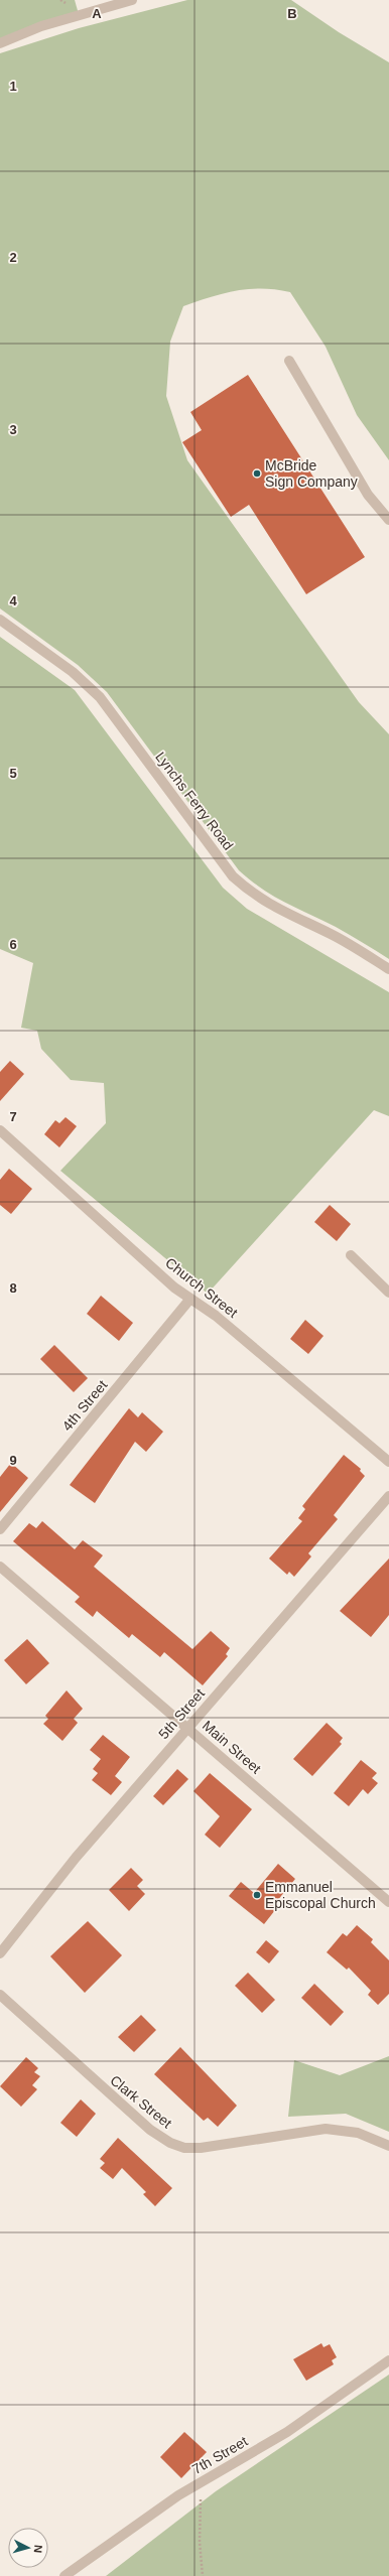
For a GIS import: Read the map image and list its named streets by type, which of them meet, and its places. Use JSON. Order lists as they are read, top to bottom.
{
  "streets": {
    "street": [
      "Lynchs Ferry Road",
      "Church Street",
      "4th Street",
      "5th Street",
      "Main Street",
      "Clark Street",
      "7th Street"
    ]
  },
  "crossings": [
    ["Church Street", "4th Street"],
    ["5th Street", "Main Street"]
  ],
  "places": ["McBride Sign Company", "Emmanuel Episcopal Church"],
  "north": "right",
  "grid": {
    "columns": ["A", "B"],
    "rows": [
      "1",
      "2",
      "3",
      "4",
      "5",
      "6",
      "7",
      "8",
      "9"
    ]
  }
}
